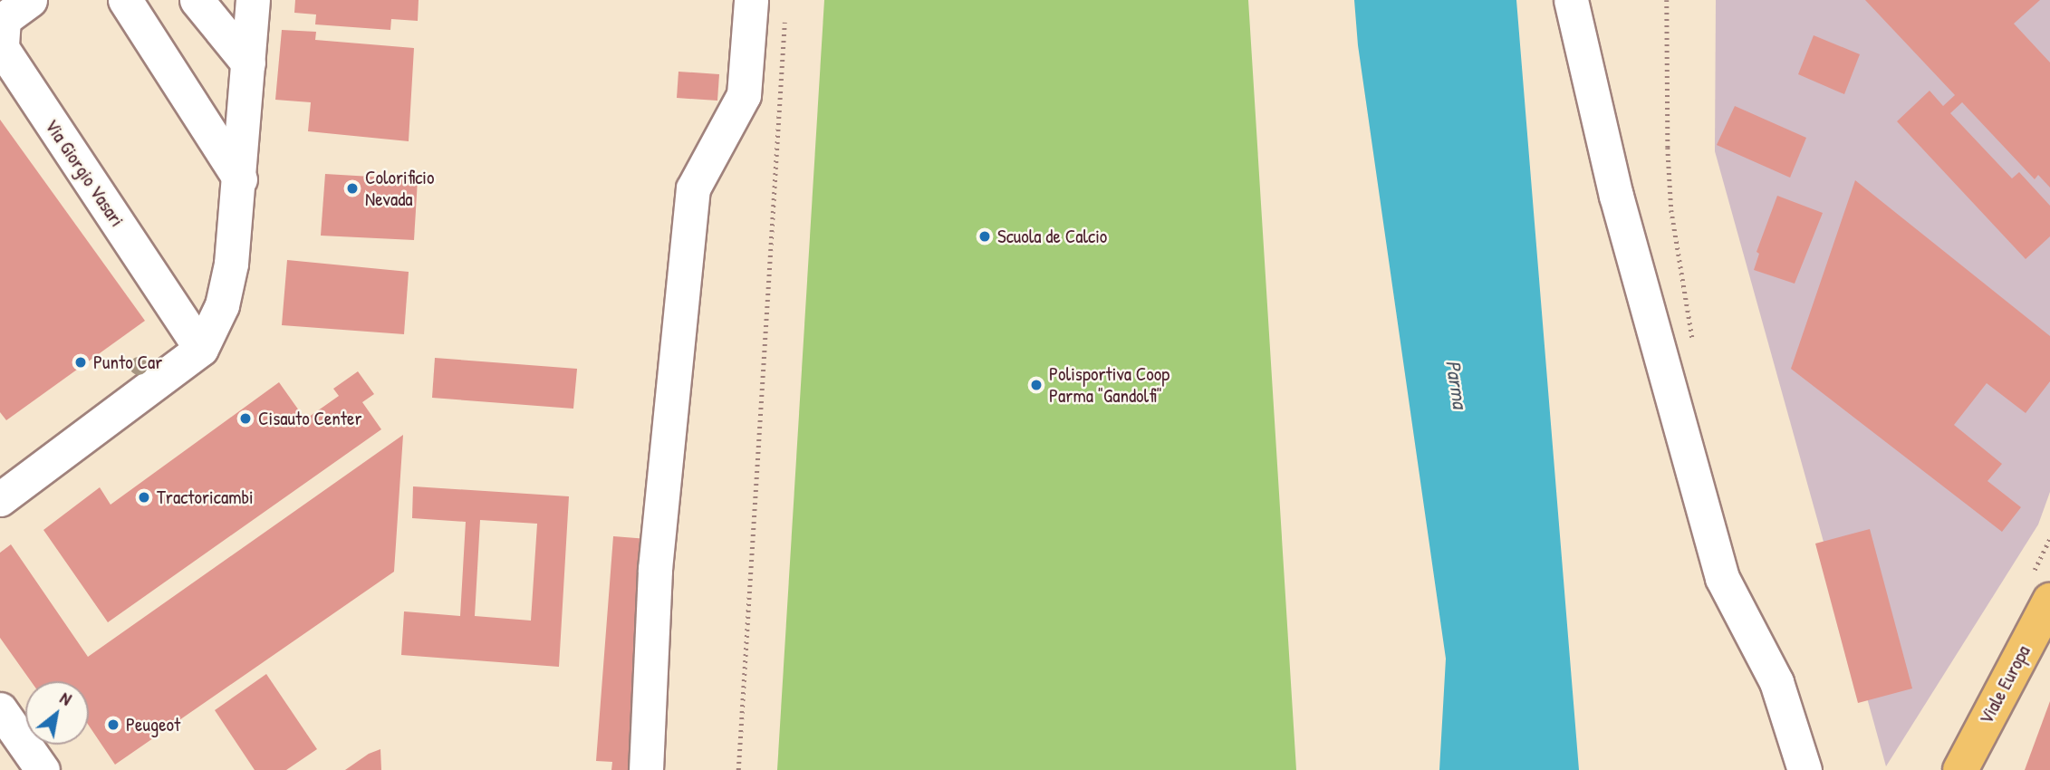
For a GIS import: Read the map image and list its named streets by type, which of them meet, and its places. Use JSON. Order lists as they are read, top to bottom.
{
  "streets": {
    "main road": ["Viale Europa"],
    "street": ["Via Giorgio Vasari"]
  },
  "water": ["Parma"],
  "places": [
    "Colorificio Nevada",
    "Scuola de Calcio",
    "Punto Car",
    "Polisportiva Coop Parma \"Gandolfi\"",
    "Cisauto Center",
    "Tractoricambi",
    "Peugeot"
  ],
  "north": "top right"
}
